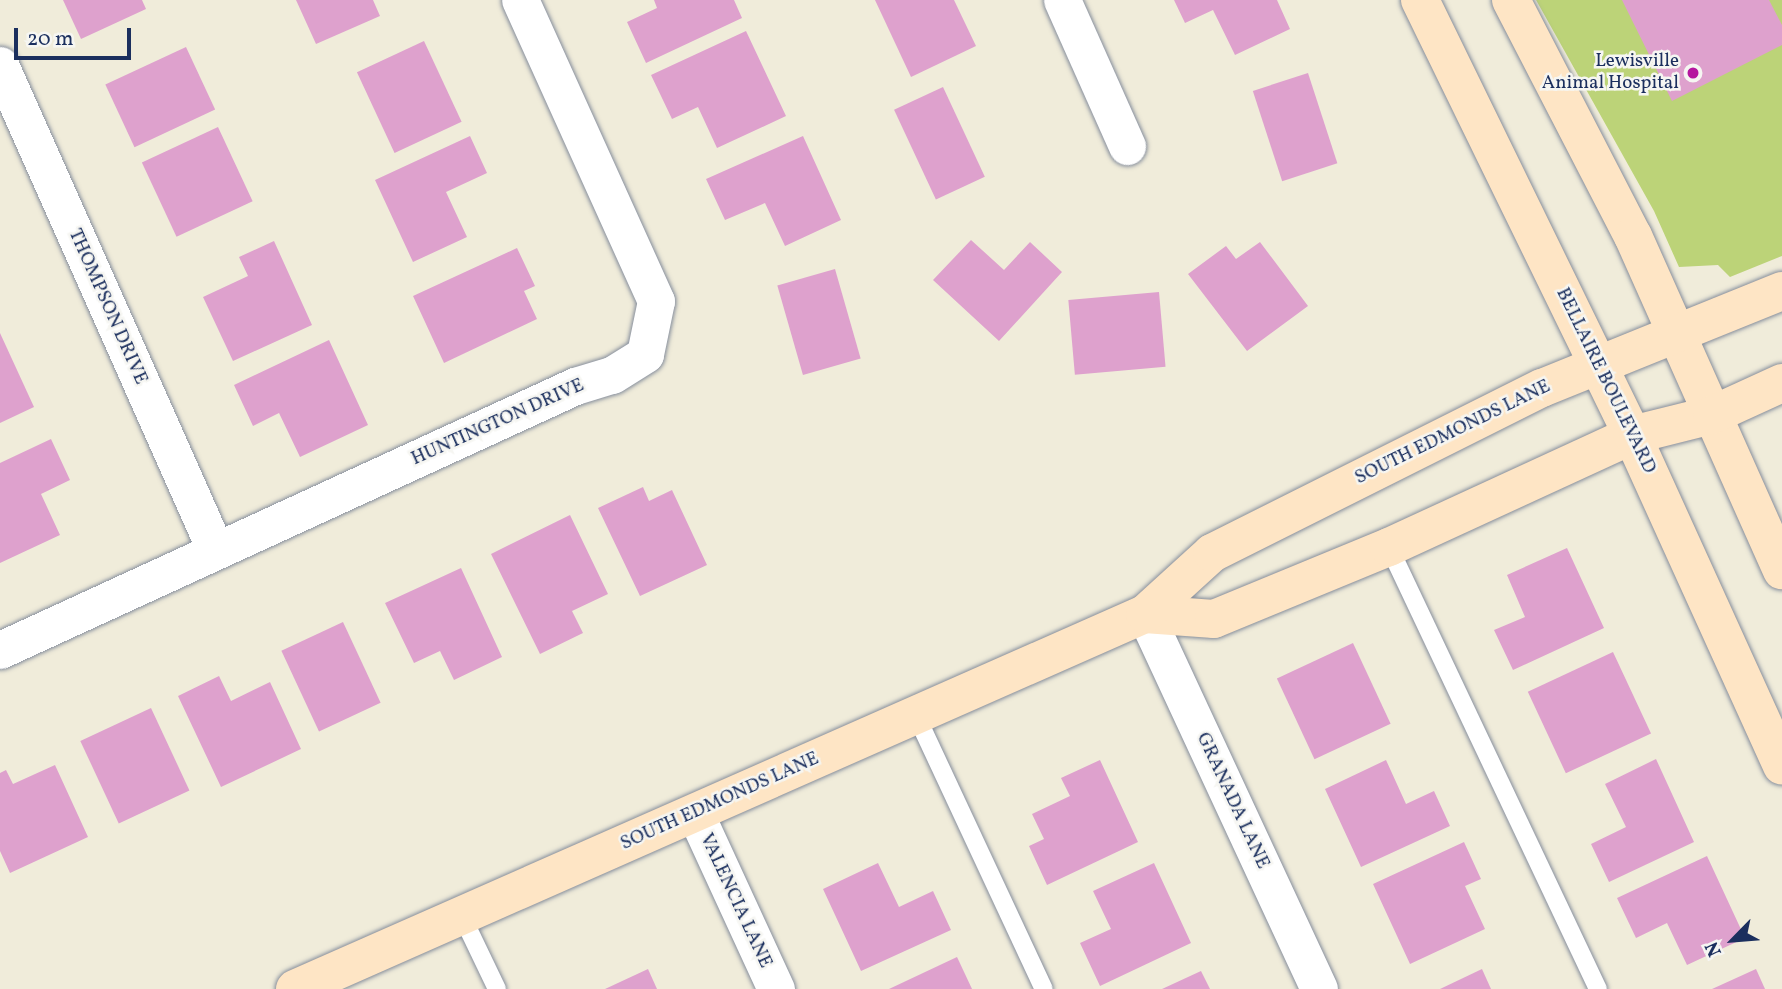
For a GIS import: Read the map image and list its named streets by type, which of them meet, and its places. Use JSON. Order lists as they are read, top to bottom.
{
  "streets": {
    "street": [
      "THOMPSON DRIVE",
      "BELLAIRE BOULEVARD",
      "HUNTINGTON DRIVE",
      "SOUTH EDMONDS LANE",
      "GRANADA LANE",
      "VALENCIA LANE"
    ]
  },
  "crossings": [
    ["THOMPSON DRIVE", "HUNTINGTON DRIVE"],
    ["BELLAIRE BOULEVARD", "SOUTH EDMONDS LANE"],
    ["SOUTH EDMONDS LANE", "GRANADA LANE"],
    ["SOUTH EDMONDS LANE", "VALENCIA LANE"]
  ],
  "places": ["Lewisville Animal Hospital"],
  "scale_bar": "20 m",
  "north": "bottom left"
}
